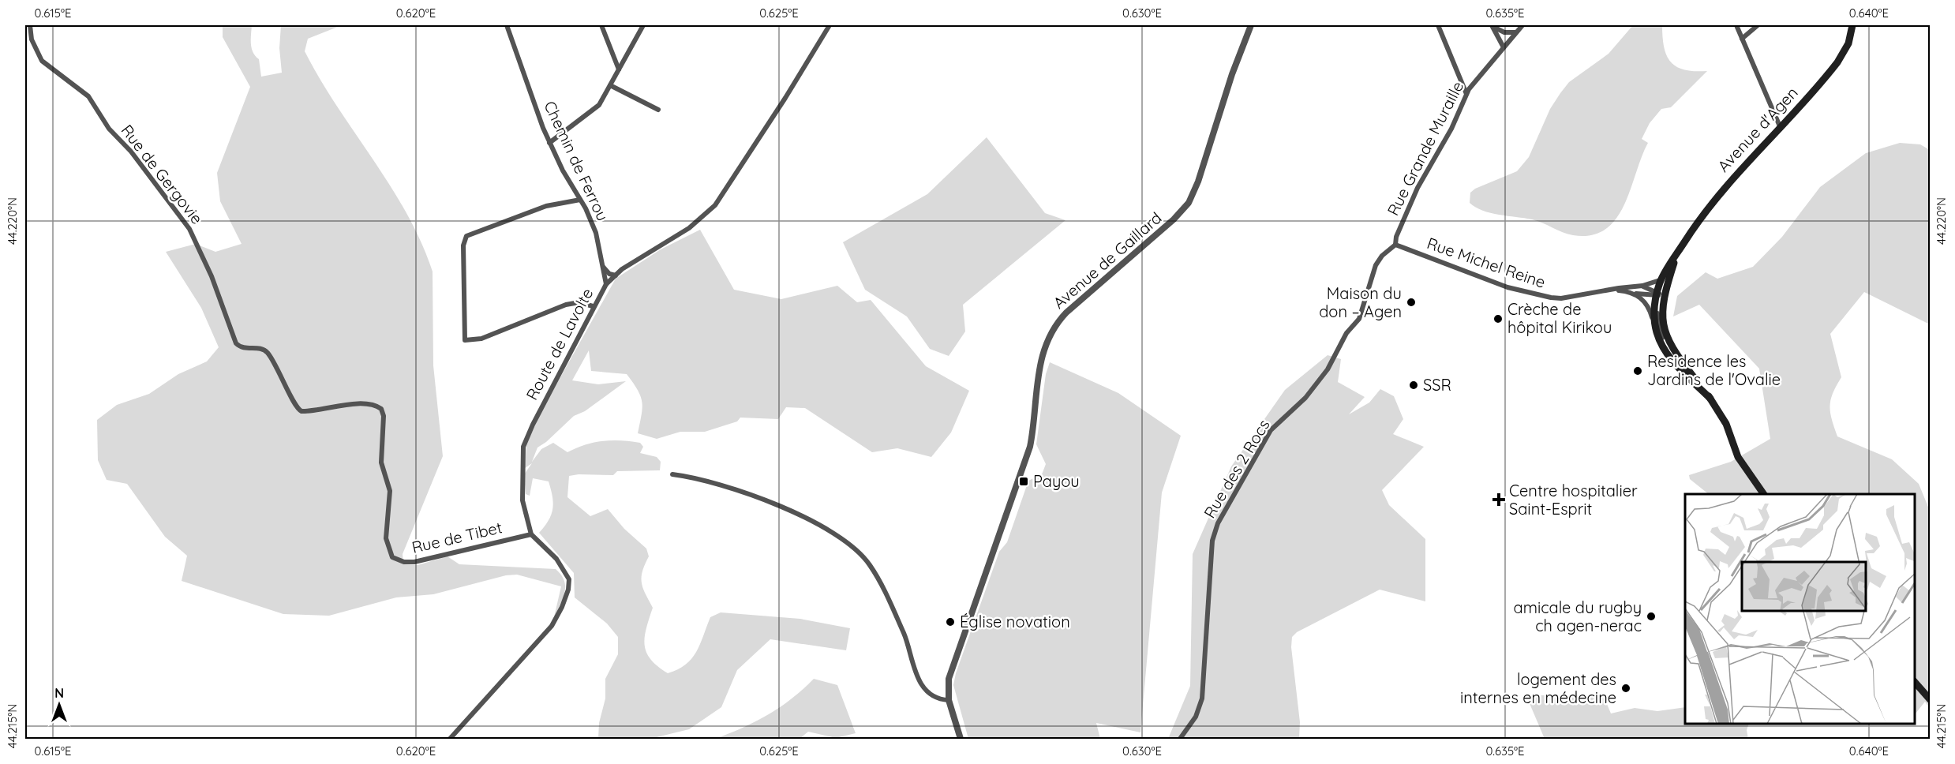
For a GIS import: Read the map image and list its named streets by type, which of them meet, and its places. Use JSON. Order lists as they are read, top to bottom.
{
  "streets": {
    "main road": ["Avenue d'Agen"],
    "street": [
      "Rue Grande Muraille",
      "Chemin de Ferrou",
      "Rue de Gergovie",
      "Avenue de Gaillard",
      "Rue Michel Reine",
      "Route de Lavolte",
      "Rue des 2 Rocs",
      "Rue de Tibet"
    ]
  },
  "crossings": [
    ["Avenue d'Agen", "Rue Michel Reine"],
    ["Rue Grande Muraille", "Rue Michel Reine"],
    ["Rue Grande Muraille", "Rue des 2 Rocs"],
    ["Chemin de Ferrou", "Route de Lavolte"],
    ["Rue de Gergovie", "Rue de Tibet"],
    ["Rue Michel Reine", "Rue des 2 Rocs"],
    ["Route de Lavolte", "Rue de Tibet"]
  ],
  "places": {
    "other": [
      "Maison du don – Agen",
      "Crèche de hôpital Kirikou",
      "Residence les Jardins de l'Ovalie",
      "SSR",
      "amicale du rugby ch agen-nerac",
      "Église novation",
      "logement des internes en médecine"
    ],
    "transit": ["Payou"],
    "health": ["Centre hospitalier Saint-Esprit"]
  },
  "north": "top",
  "coordinates": [
    "0.615°E",
    "0.620°E",
    "0.625°E",
    "0.630°E",
    "0.635°E",
    "0.640°E",
    "44.220°N",
    "44.215°N"
  ]
}
